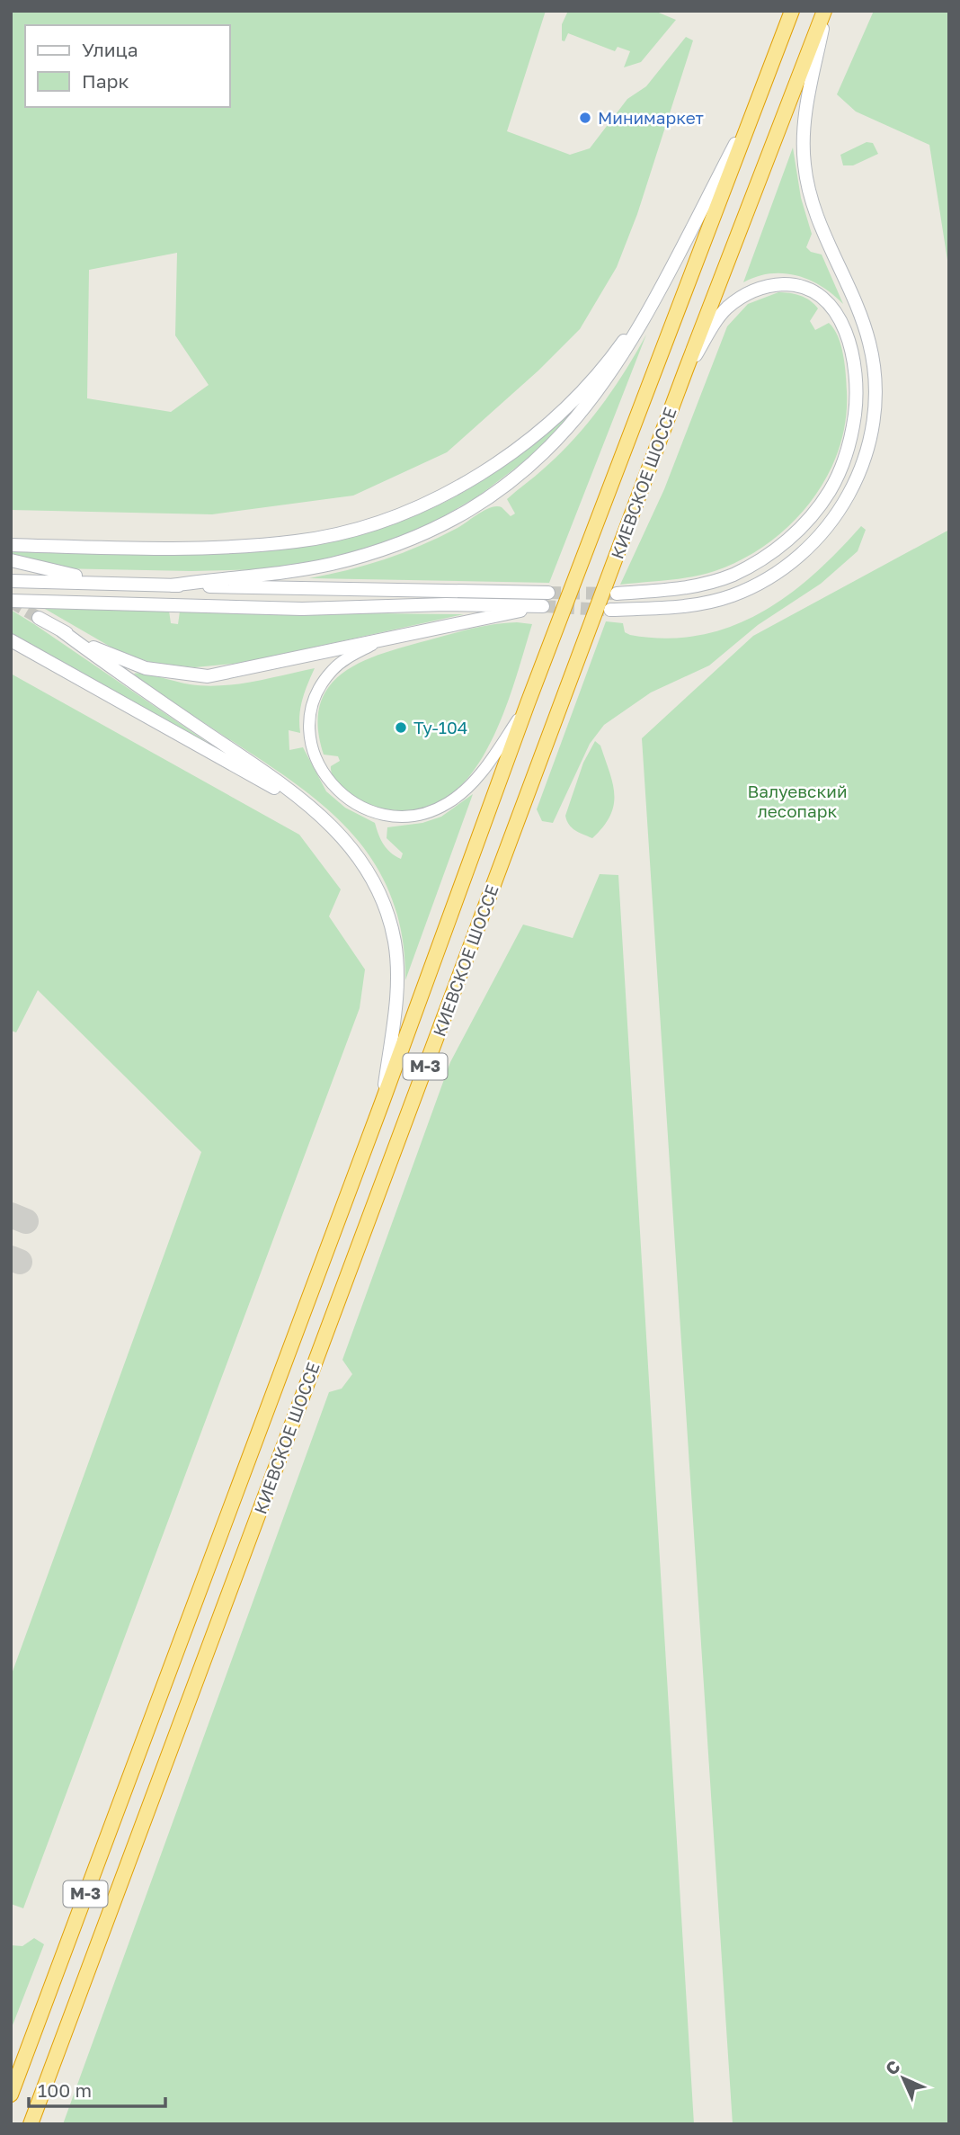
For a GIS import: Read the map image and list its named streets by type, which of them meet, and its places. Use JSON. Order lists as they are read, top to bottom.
{
  "streets": {
    "highway": ["КИЕВСКОЕ ШОССЕ", "М-3"]
  },
  "parks": ["Валуевский лесопарк"],
  "places": ["Минимаркет", "Ту-104"],
  "legend": ["Улица", "Парк"],
  "scale_bar": "100 m",
  "north": "top left"
}
